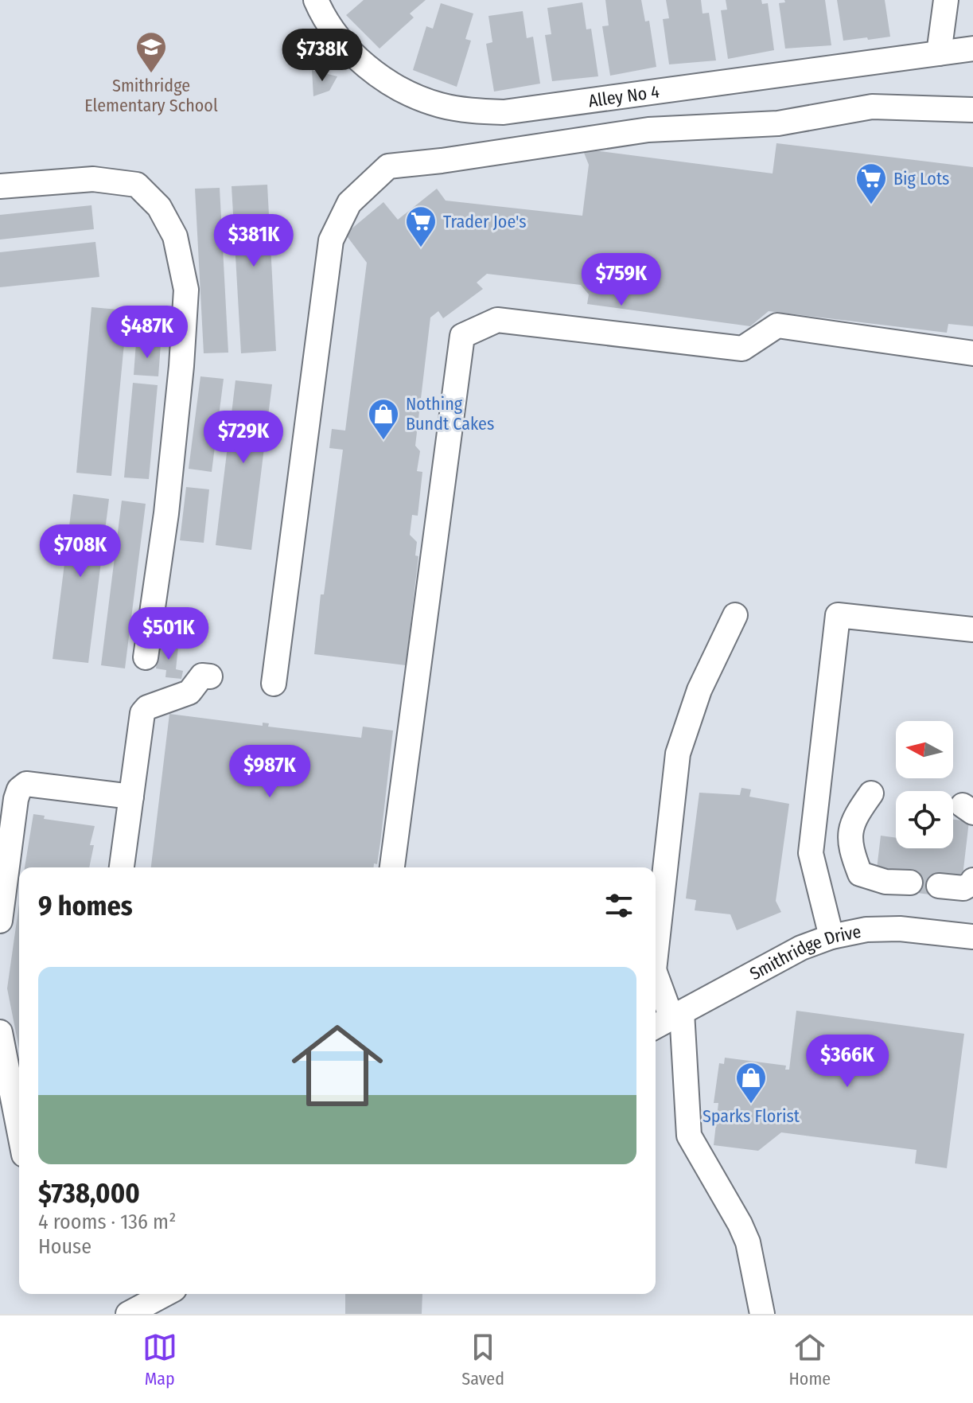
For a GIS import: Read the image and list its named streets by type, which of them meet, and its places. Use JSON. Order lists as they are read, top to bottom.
{
  "streets": {
    "street": ["Alley No 4", "Smithridge Drive"]
  },
  "places": {
    "school or university": ["Smithridge Elementary School"],
    "supermarket": ["Big Lots", "Trader Joe's"],
    "shop": ["Nothing Bundt Cakes", "Sparks Florist"]
  },
  "north": "left",
  "page": {
    "price": [
      "$738K",
      "$381K",
      "$759K",
      "$487K",
      "$729K",
      "$708K",
      "$501K",
      "$987K",
      "$366K"
    ],
    "heading": "9 homes",
    "list": [
      {
        "name": "$738,000",
        "note": "4 rooms · 136 m² · House"
      }
    ],
    "tabs": ["Map", "Saved", "Home"]
  }
}
